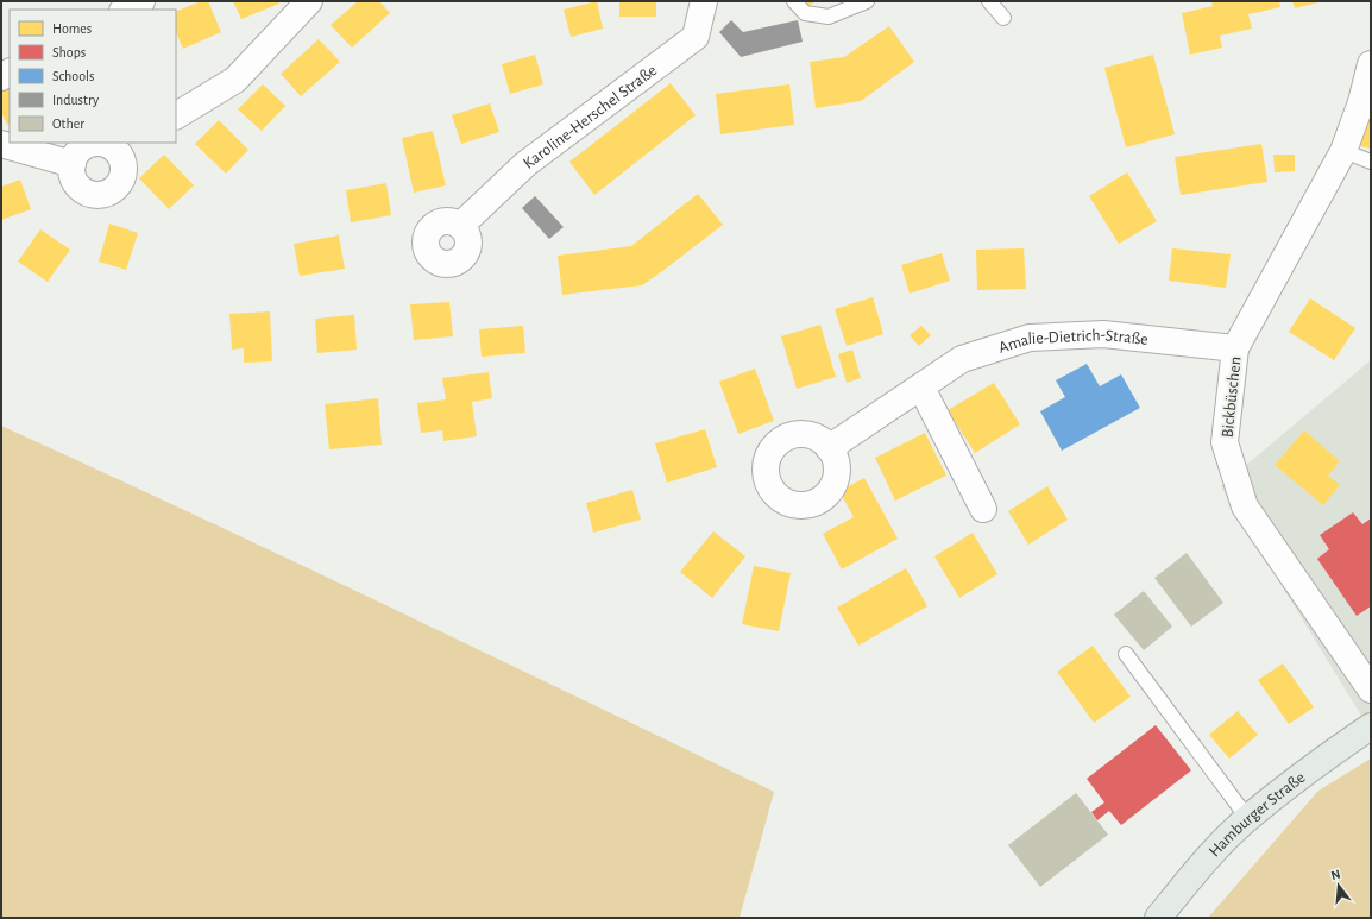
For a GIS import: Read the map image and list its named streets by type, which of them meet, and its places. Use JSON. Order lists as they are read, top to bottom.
{
  "streets": {
    "main road": ["Hamburger Straße"],
    "street": ["Karoline-Herschel Straße", "Amalie-Dietrich-Straße", "Bickbüschen"]
  },
  "crossings": [
    ["Amalie-Dietrich-Straße", "Bickbüschen"]
  ],
  "legend": [
    "Homes",
    "Shops",
    "Schools",
    "Industry",
    "Other"
  ],
  "north": "top"
}
